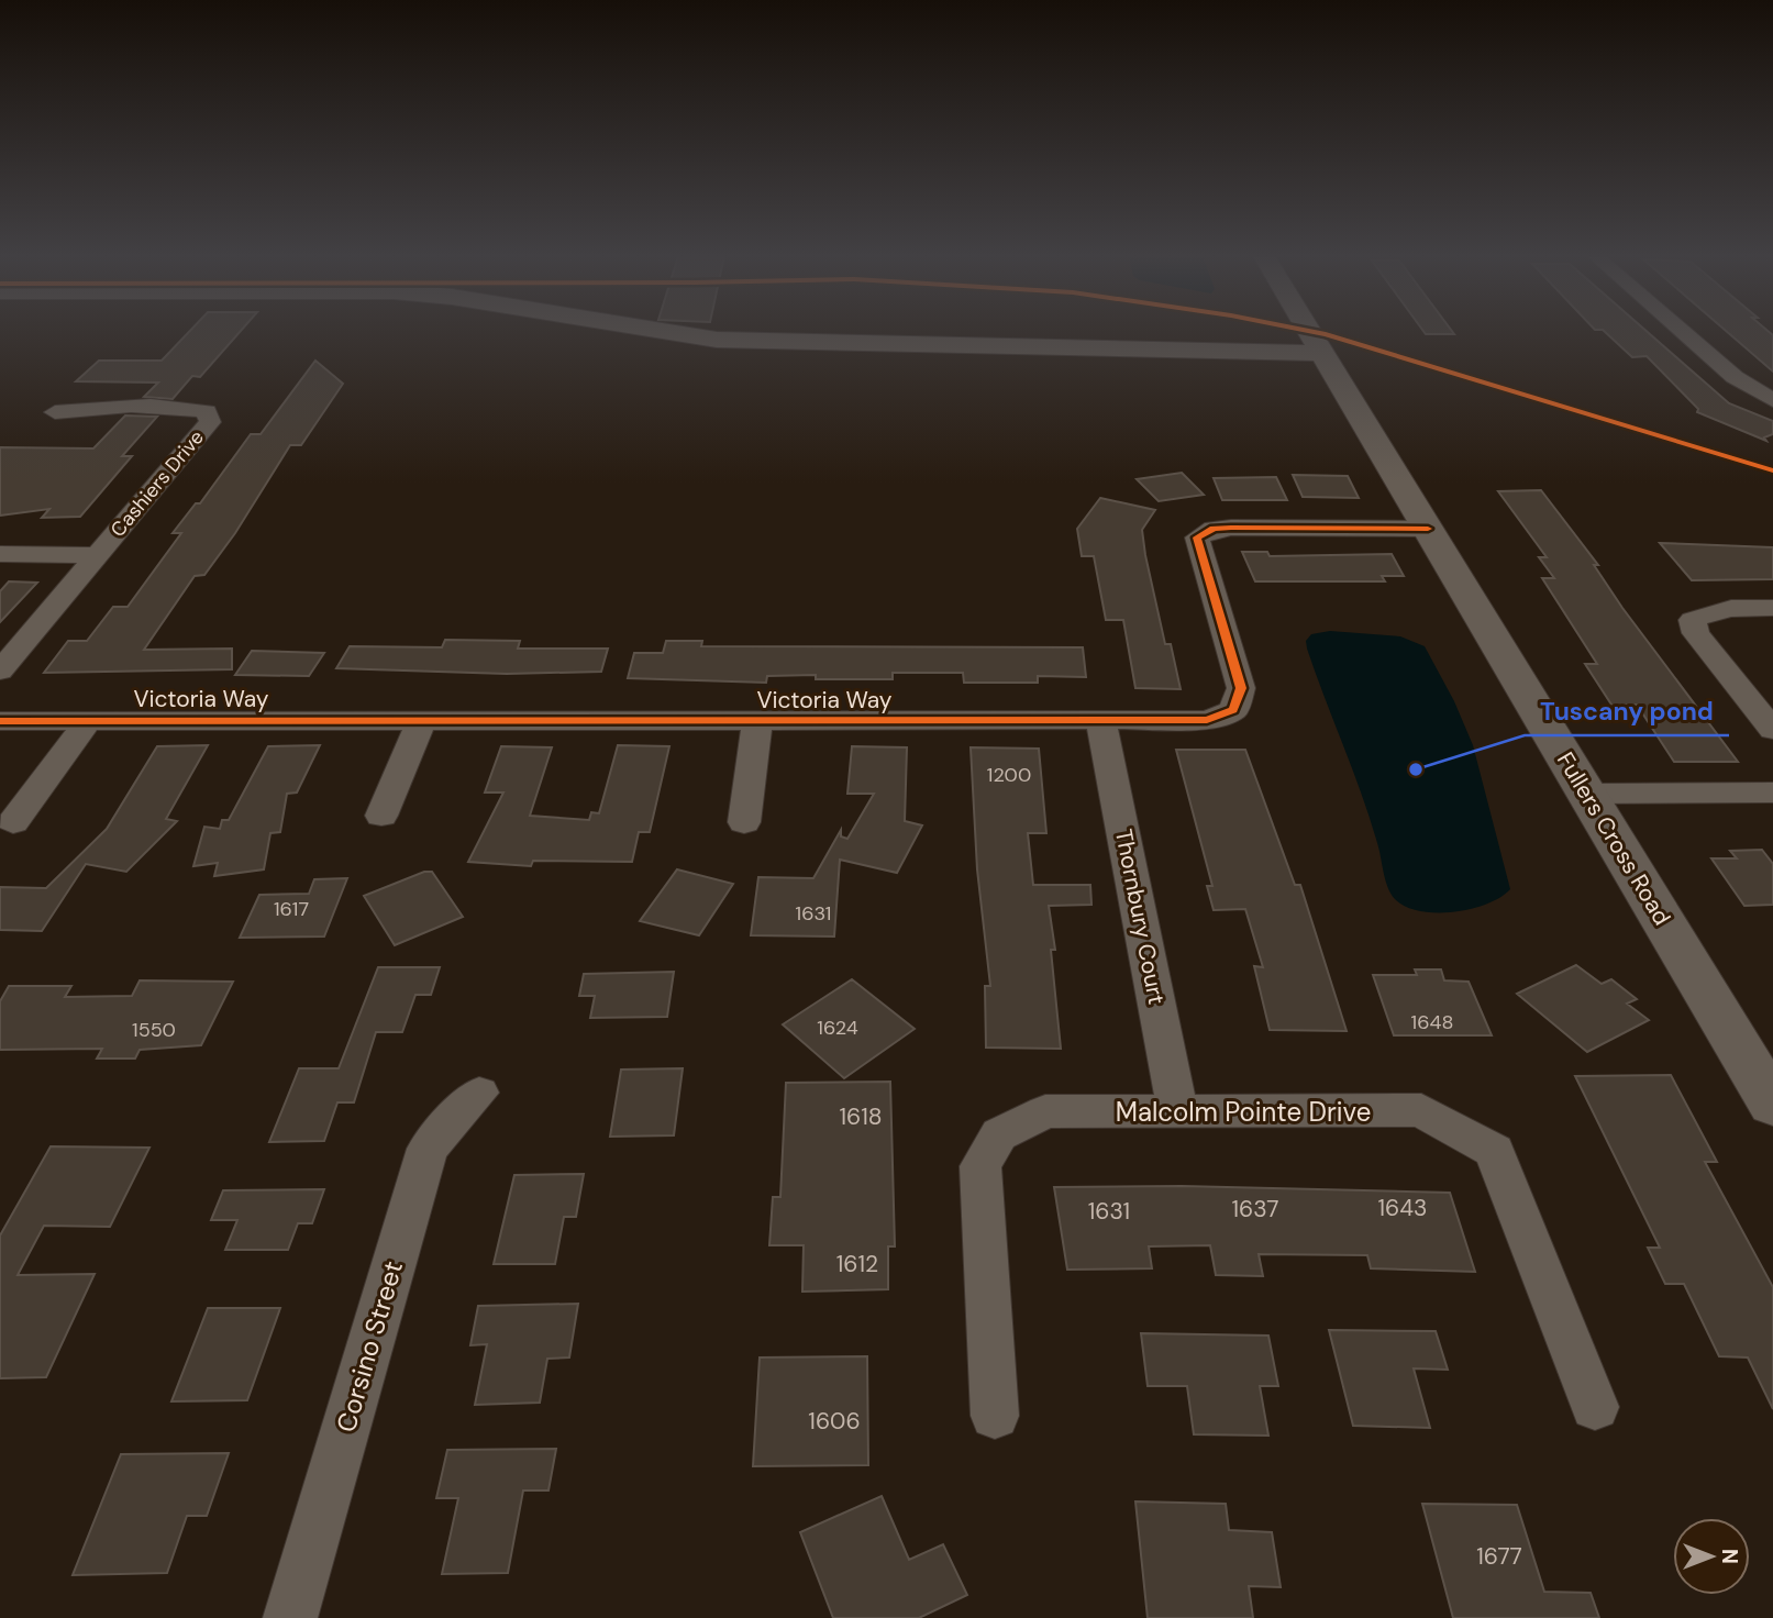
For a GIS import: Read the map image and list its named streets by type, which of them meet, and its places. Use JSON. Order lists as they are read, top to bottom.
{
  "streets": {
    "street": [
      "Cashiers Drive",
      "Victoria Way",
      "Fullers Cross Road",
      "Thornbury Court",
      "Malcolm Pointe Drive",
      "Corsino Street"
    ]
  },
  "crossings": [
    ["Victoria Way", "Fullers Cross Road"],
    ["Victoria Way", "Thornbury Court"],
    ["Thornbury Court", "Malcolm Pointe Drive"]
  ],
  "places": ["Tuscany pond"],
  "house_numbers": [
    "1200",
    "1617",
    "1631",
    "1648",
    "1624",
    "1550",
    "1618",
    "1643",
    "1637",
    "1631",
    "1612",
    "1606",
    "1677"
  ],
  "north": "right"
}
